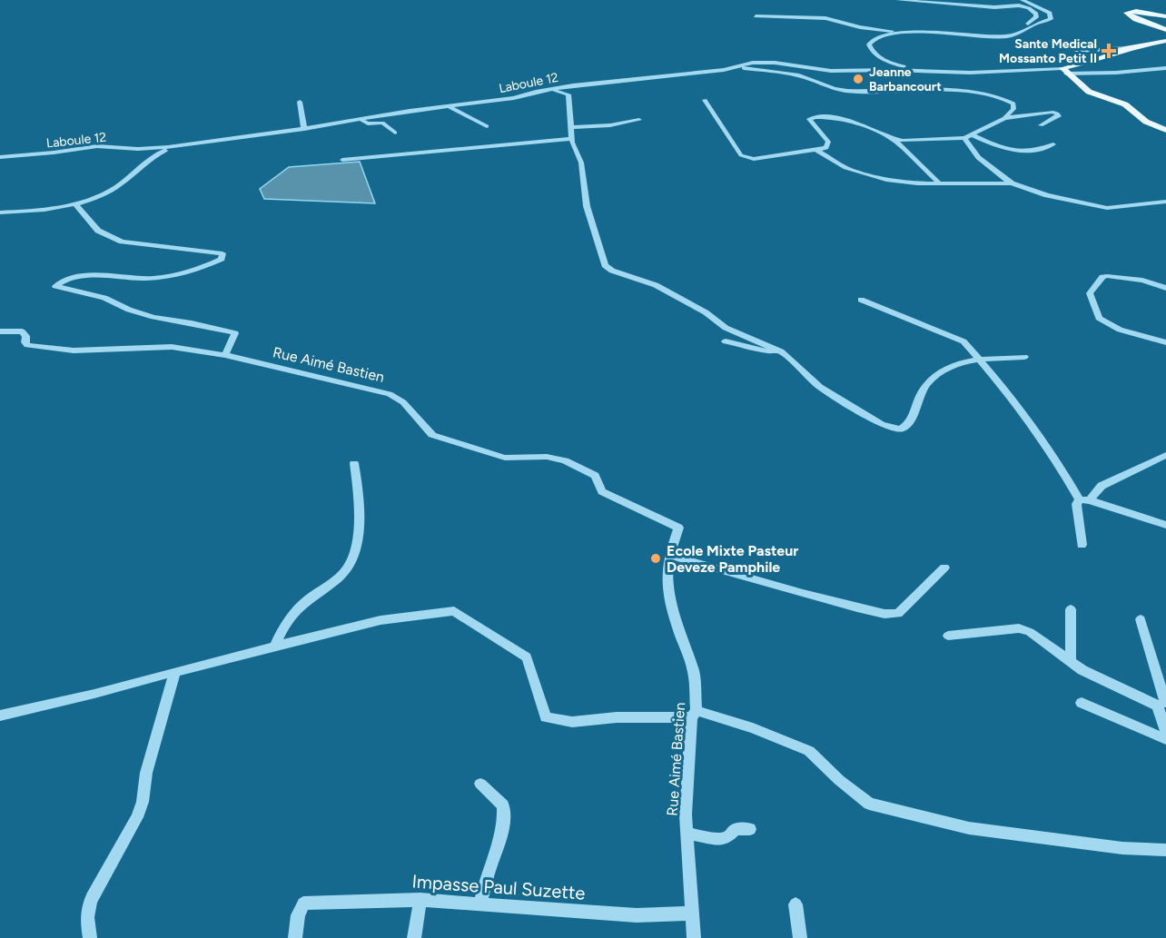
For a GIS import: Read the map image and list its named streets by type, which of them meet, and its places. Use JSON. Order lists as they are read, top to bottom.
{
  "streets": {
    "street": ["Laboule 12", "Rue Aimé Bastien", "Impasse Paul Suzette"]
  },
  "crossings": [
    ["Rue Aimé Bastien", "Impasse Paul Suzette"]
  ],
  "places": {
    "health": ["Sante Medical Mossanto Petit II"],
    "other": ["Jeanne Barbancourt", "Ecole Mixte Pasteur Deveze Pamphile"]
  }
}
